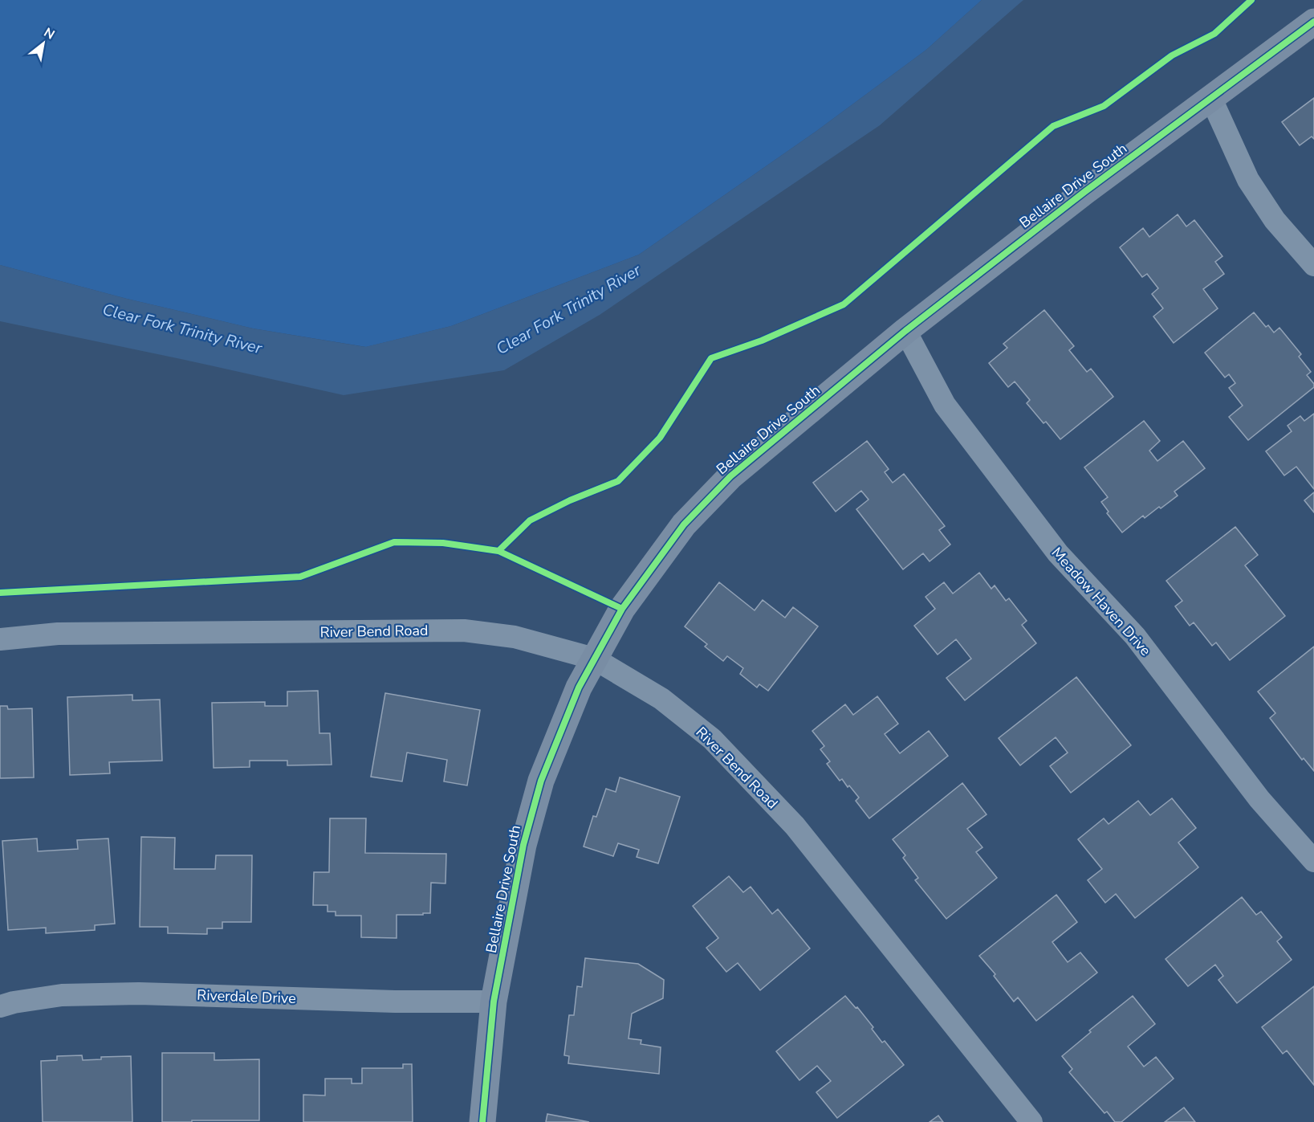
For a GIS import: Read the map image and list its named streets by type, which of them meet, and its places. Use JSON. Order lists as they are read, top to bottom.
{
  "streets": {
    "street": [
      "Bellaire Drive South",
      "Meadow Haven Drive",
      "River Bend Road",
      "Riverdale Drive"
    ]
  },
  "crossings": [
    ["Bellaire Drive South", "Meadow Haven Drive"],
    ["Bellaire Drive South", "River Bend Road"],
    ["Bellaire Drive South", "Riverdale Drive"]
  ],
  "water": ["Clear Fork Trinity River"],
  "north": "top right"
}
